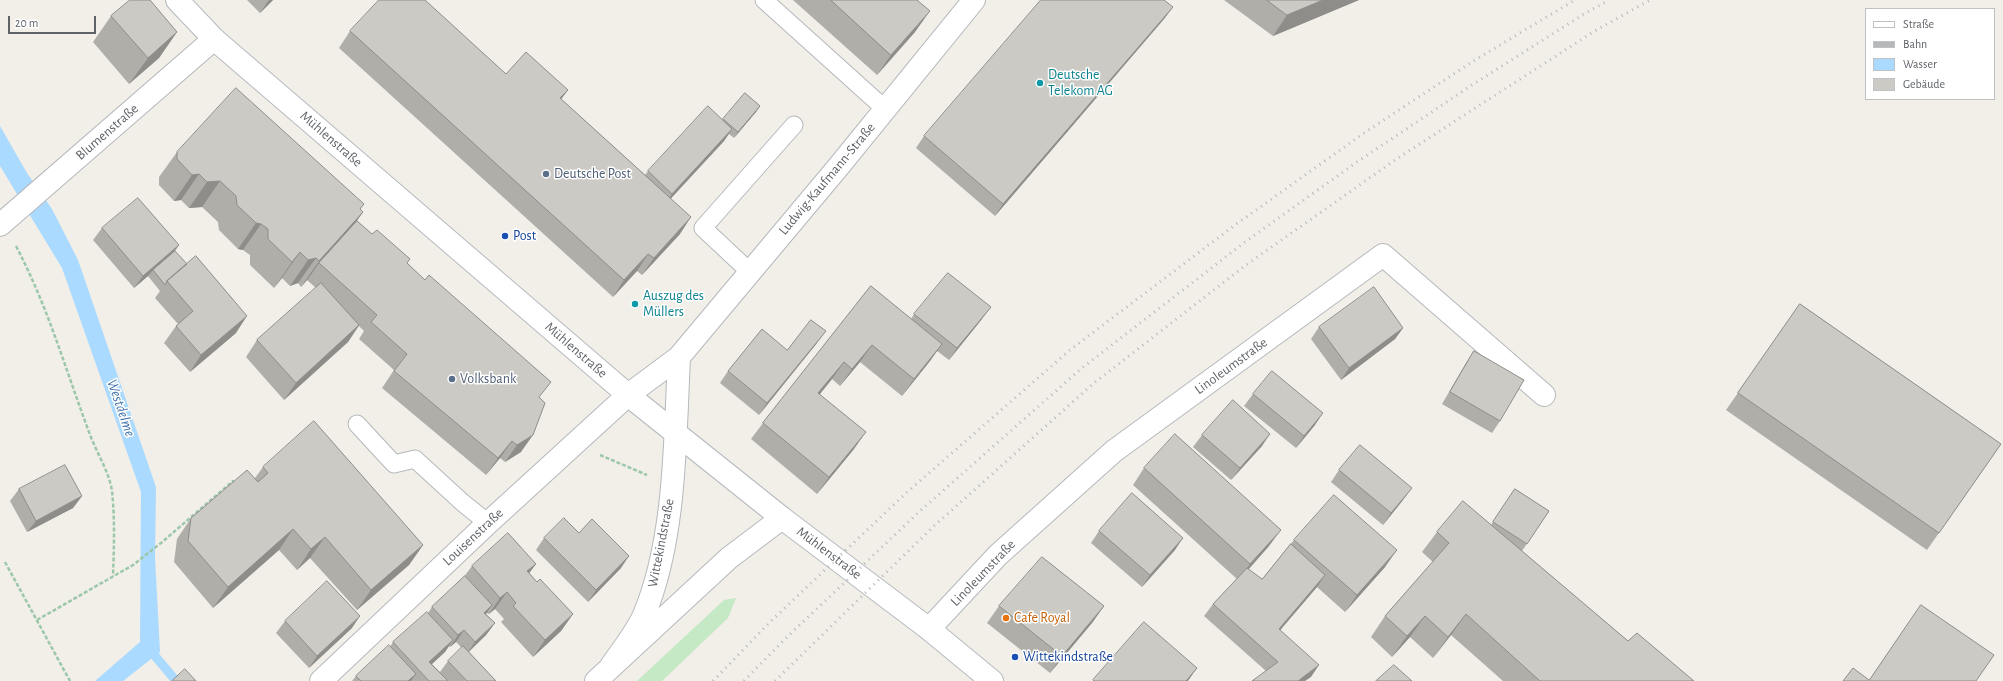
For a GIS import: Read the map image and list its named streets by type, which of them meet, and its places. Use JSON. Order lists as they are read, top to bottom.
{
  "streets": {
    "street": [
      "Blumenstraße",
      "Mühlenstraße",
      "Ludwig-Kaufmann-Straße",
      "Linoleumstraße",
      "Louisenstraße",
      "Wittekindstraße"
    ]
  },
  "crossings": [
    ["Blumenstraße", "Mühlenstraße"],
    ["Mühlenstraße", "Ludwig-Kaufmann-Straße"],
    ["Mühlenstraße", "Linoleumstraße"],
    ["Mühlenstraße", "Louisenstraße"],
    ["Mühlenstraße", "Wittekindstraße"],
    ["Ludwig-Kaufmann-Straße", "Louisenstraße"]
  ],
  "water": ["Westdelme"],
  "places": [
    "Deutsche Telekom AG",
    "Deutsche Post",
    "Post",
    "Auszug des Müllers",
    "Volksbank",
    "Cafe Royal",
    "Wittekindstraße"
  ],
  "legend": [
    "Straße",
    "Bahn",
    "Wasser",
    "Gebäude"
  ],
  "scale_bar": "20 m"
}
